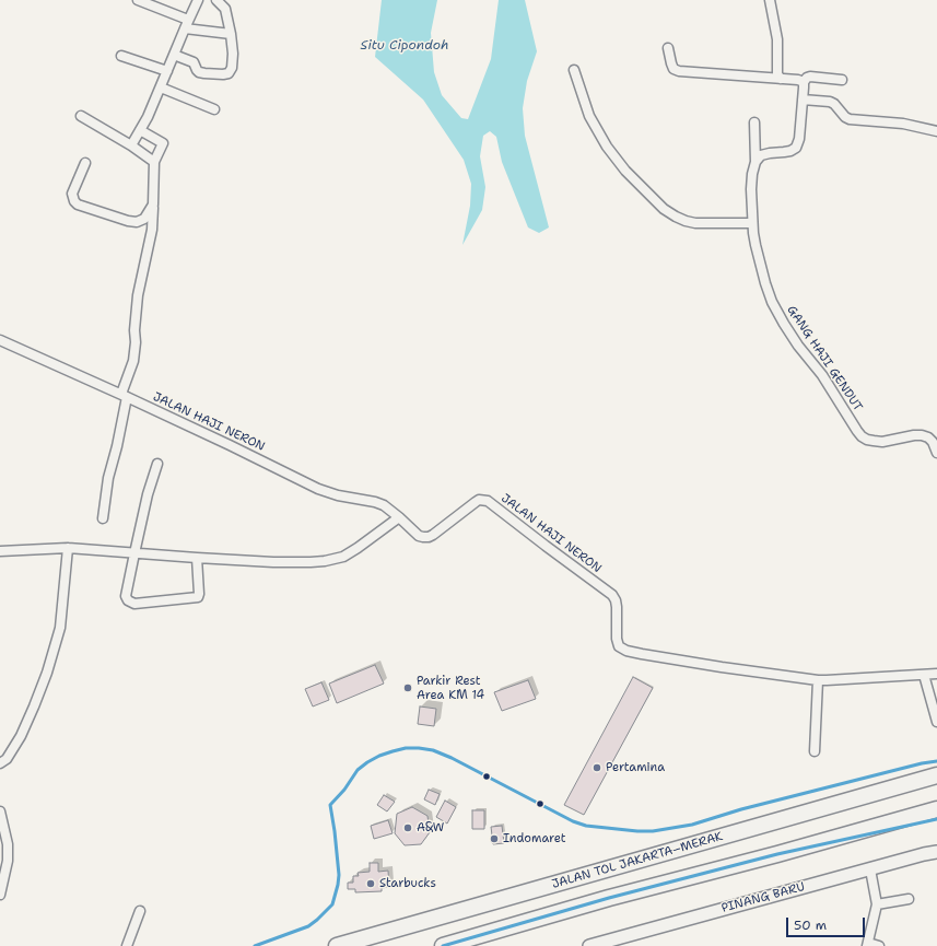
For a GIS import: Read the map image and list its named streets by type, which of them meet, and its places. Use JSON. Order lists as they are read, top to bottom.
{
  "streets": {
    "highway": ["JALAN TOL JAKARTA–MERAK"],
    "main road": ["PINANG BARU"],
    "street": ["GANG HAJI GENDUT", "JALAN HAJI NERON"]
  },
  "water": ["Situ Cipondoh"],
  "places": [
    "Parkir Rest Area KM 14",
    "Pertamina",
    "A&W",
    "Indomaret",
    "Starbucks"
  ],
  "scale_bar": "50 m"
}
